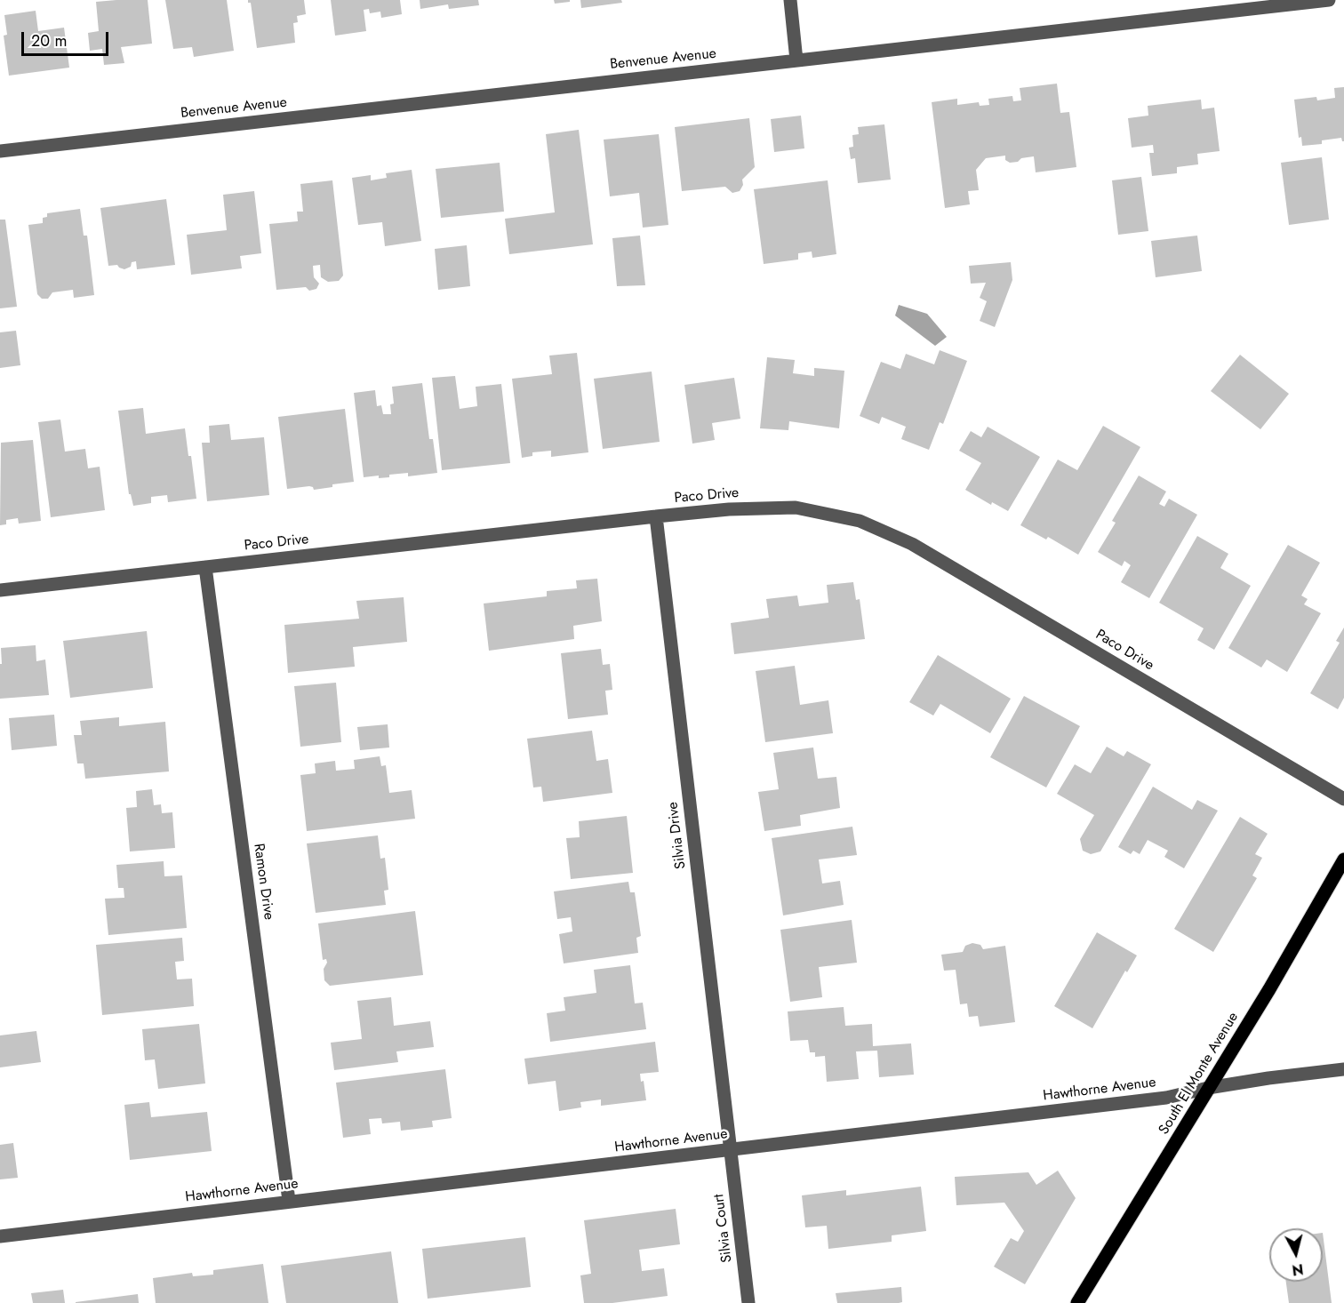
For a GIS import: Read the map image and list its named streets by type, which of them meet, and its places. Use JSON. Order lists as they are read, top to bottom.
{
  "streets": {
    "main road": ["South El Monte Avenue"],
    "street": [
      "Benvenue Avenue",
      "Paco Drive",
      "Silvia Drive",
      "Ramon Drive",
      "Hawthorne Avenue",
      "Silvia Court"
    ]
  },
  "crossings": [
    ["Paco Drive", "Silvia Drive"],
    ["Paco Drive", "Ramon Drive"],
    ["Silvia Drive", "Hawthorne Avenue"],
    ["Silvia Drive", "Silvia Court"],
    ["Ramon Drive", "Hawthorne Avenue"],
    ["South El Monte Avenue", "Hawthorne Avenue"],
    ["Hawthorne Avenue", "Silvia Court"]
  ],
  "scale_bar": "20 m",
  "north": "bottom"
}
